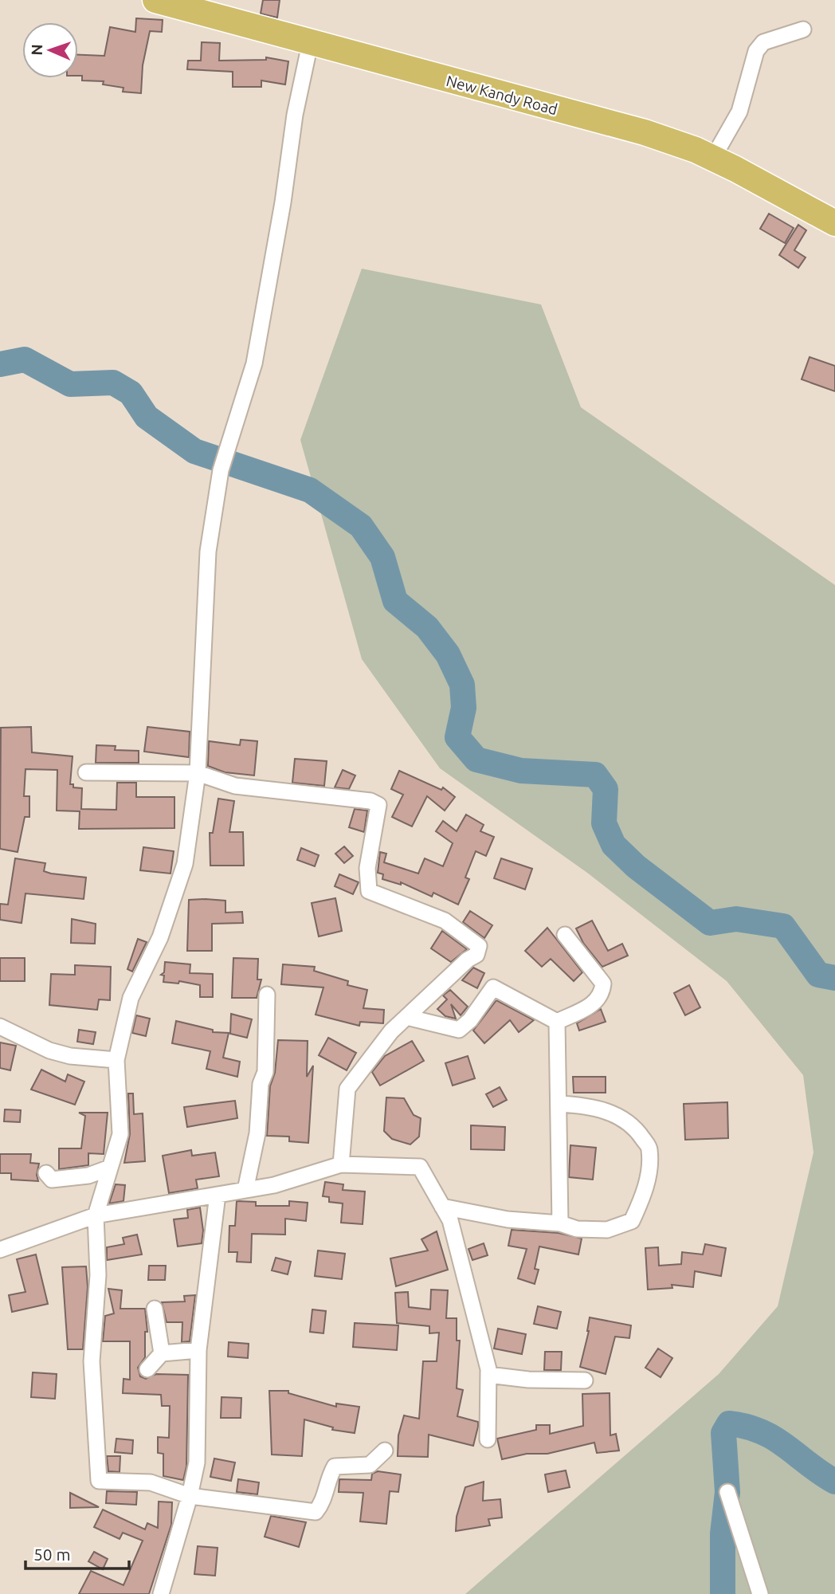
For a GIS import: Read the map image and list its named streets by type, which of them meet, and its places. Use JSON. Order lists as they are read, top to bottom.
{
  "streets": {
    "main road": ["New Kandy Road"]
  },
  "scale_bar": "50 m",
  "north": "left"
}
